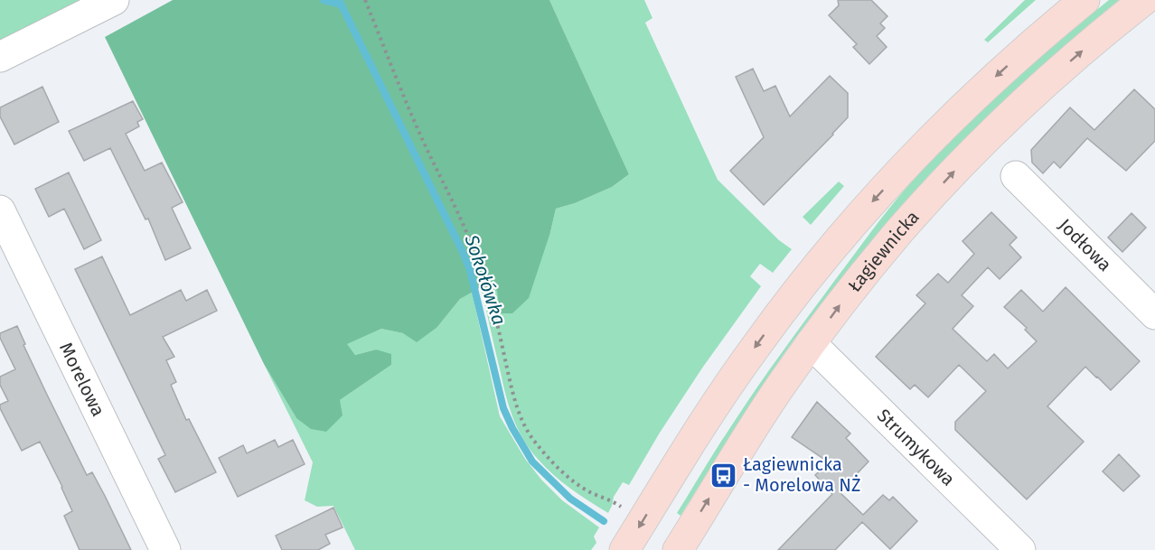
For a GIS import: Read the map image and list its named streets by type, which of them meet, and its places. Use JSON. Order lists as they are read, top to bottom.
{
  "streets": {
    "main road": ["Łagiewnicka"],
    "street": ["Jodłowa", "Morelowa", "Strumykowa"]
  },
  "crossings": [
    ["Łagiewnicka", "Strumykowa"]
  ],
  "water": ["Sokołówka"],
  "places": {
    "bus stop": ["Łagiewnicka - Morelowa NŻ"]
  }
}
